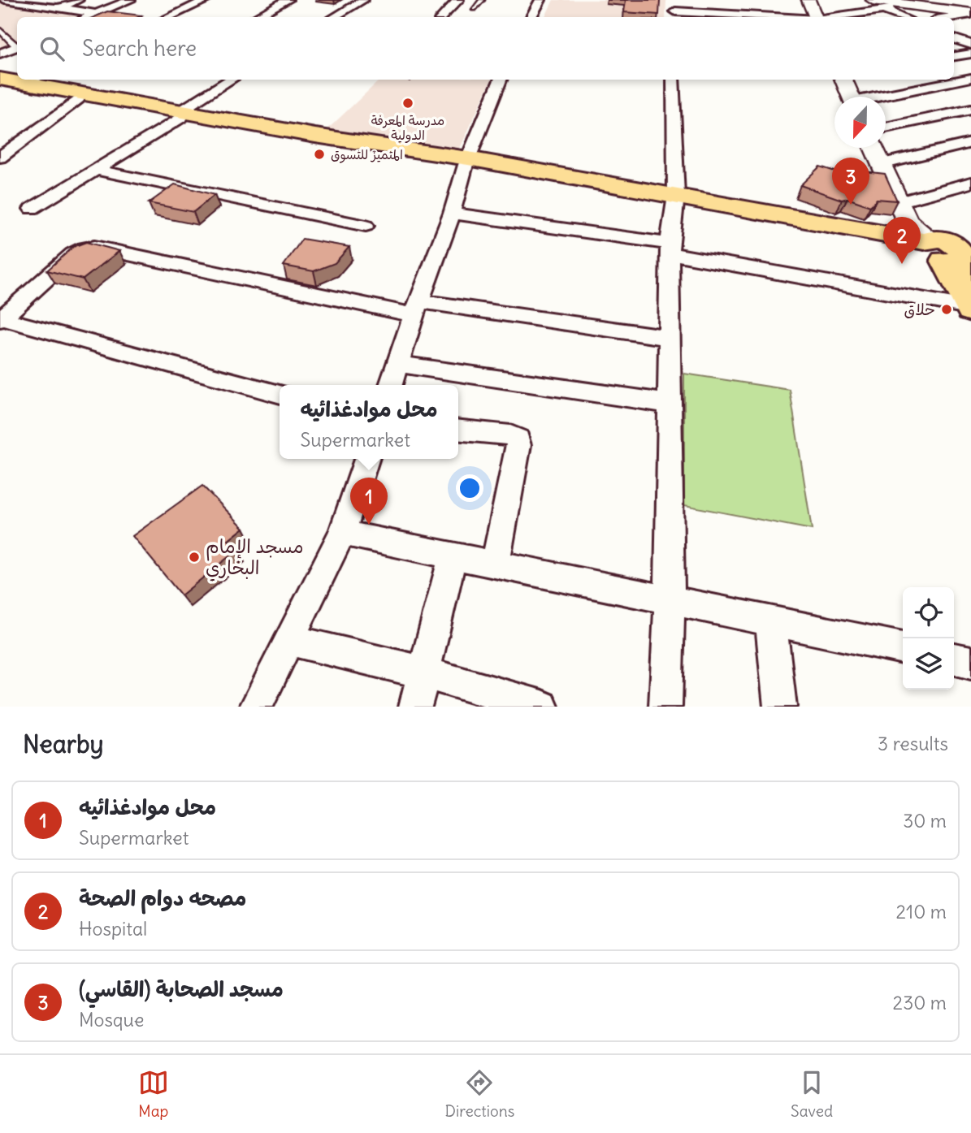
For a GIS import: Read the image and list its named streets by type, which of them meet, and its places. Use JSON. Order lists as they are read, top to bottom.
{
  "places": [
    "مدرسة المعرفة الدولية",
    "المتميز للتسوق",
    "حلاق",
    "مسجد الإمام البخاري"
  ],
  "north": "bottom",
  "page": {
    "search": "Search here",
    "pins": ["3", "2", "1"],
    "popup": ["محل موادغذائيه", "Supermarket"],
    "heading": ["Nearby", "3 results"],
    "list": [
      {
        "mark": "1",
        "name": "محل موادغذائيه",
        "note": "Supermarket",
        "value": "30 m"
      },
      {
        "mark": "2",
        "name": "مصحه دوام الصحة",
        "note": "Hospital",
        "value": "210 m"
      },
      {
        "mark": "3",
        "name": "(مسجد الصحابة (القاسي",
        "note": "Mosque",
        "value": "230 m"
      }
    ],
    "nav": ["Map", "Directions", "Saved"]
  }
}
